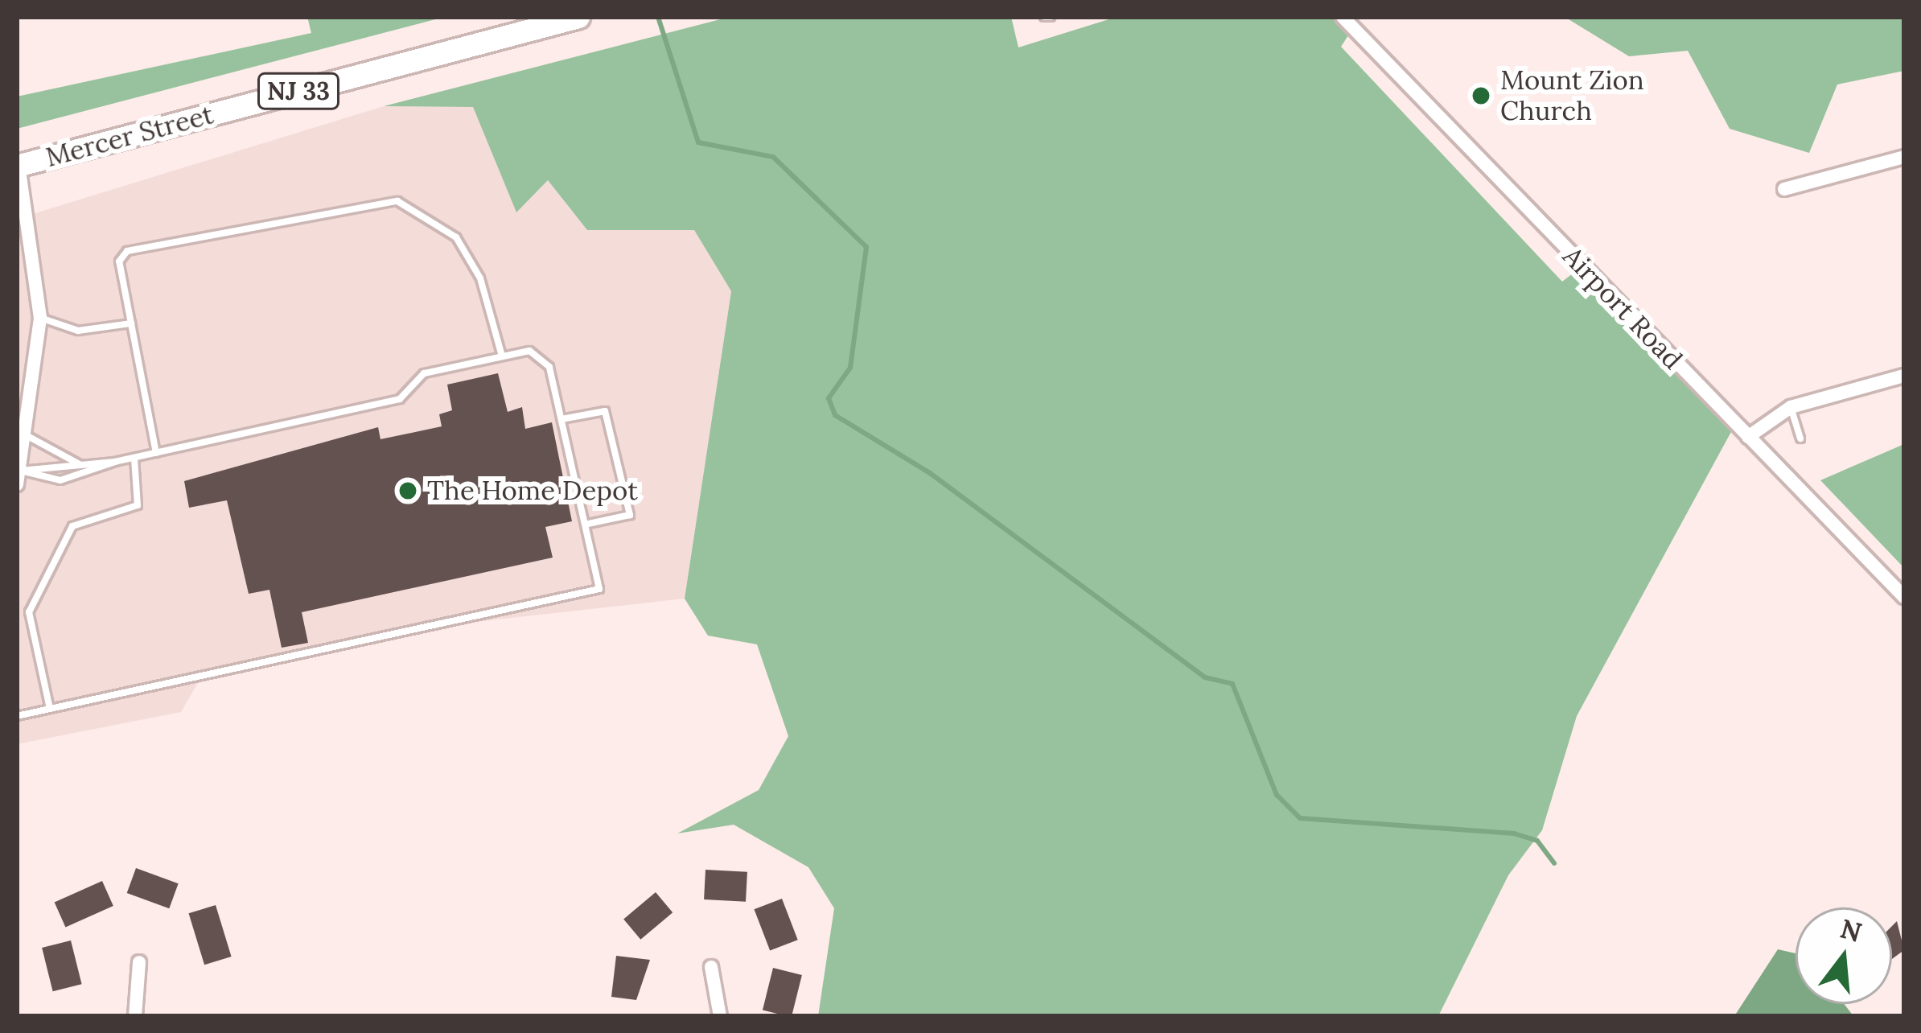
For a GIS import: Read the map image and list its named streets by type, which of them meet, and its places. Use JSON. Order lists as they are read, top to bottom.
{
  "streets": {
    "main road": ["NJ 33", "Mercer Street"],
    "street": ["Airport Road"]
  },
  "places": ["Mount Zion Church", "The Home Depot"],
  "north": "top"
}
